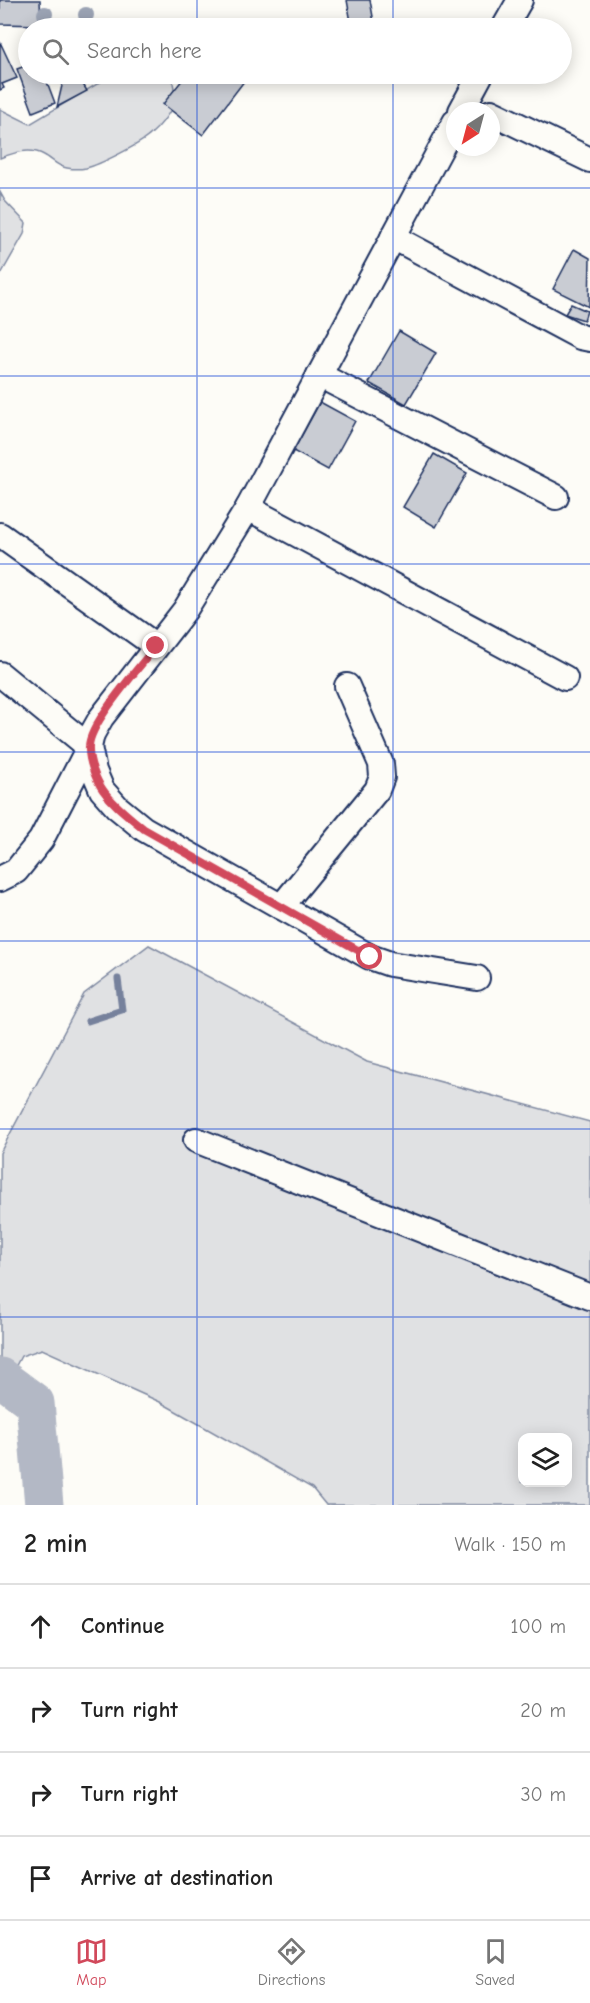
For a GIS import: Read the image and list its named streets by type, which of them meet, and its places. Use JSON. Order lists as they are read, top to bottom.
{
  "north": "bottom left",
  "page": {
    "search": "Search here",
    "heading": ["2 min", "Walk · 150 m"],
    "list": [
      ["Continue", "100 m"],
      ["Turn right", "20 m"],
      ["Turn right", "30 m"],
      "Arrive at destination"
    ],
    "nav": ["Map", "Directions", "Saved"]
  }
}
